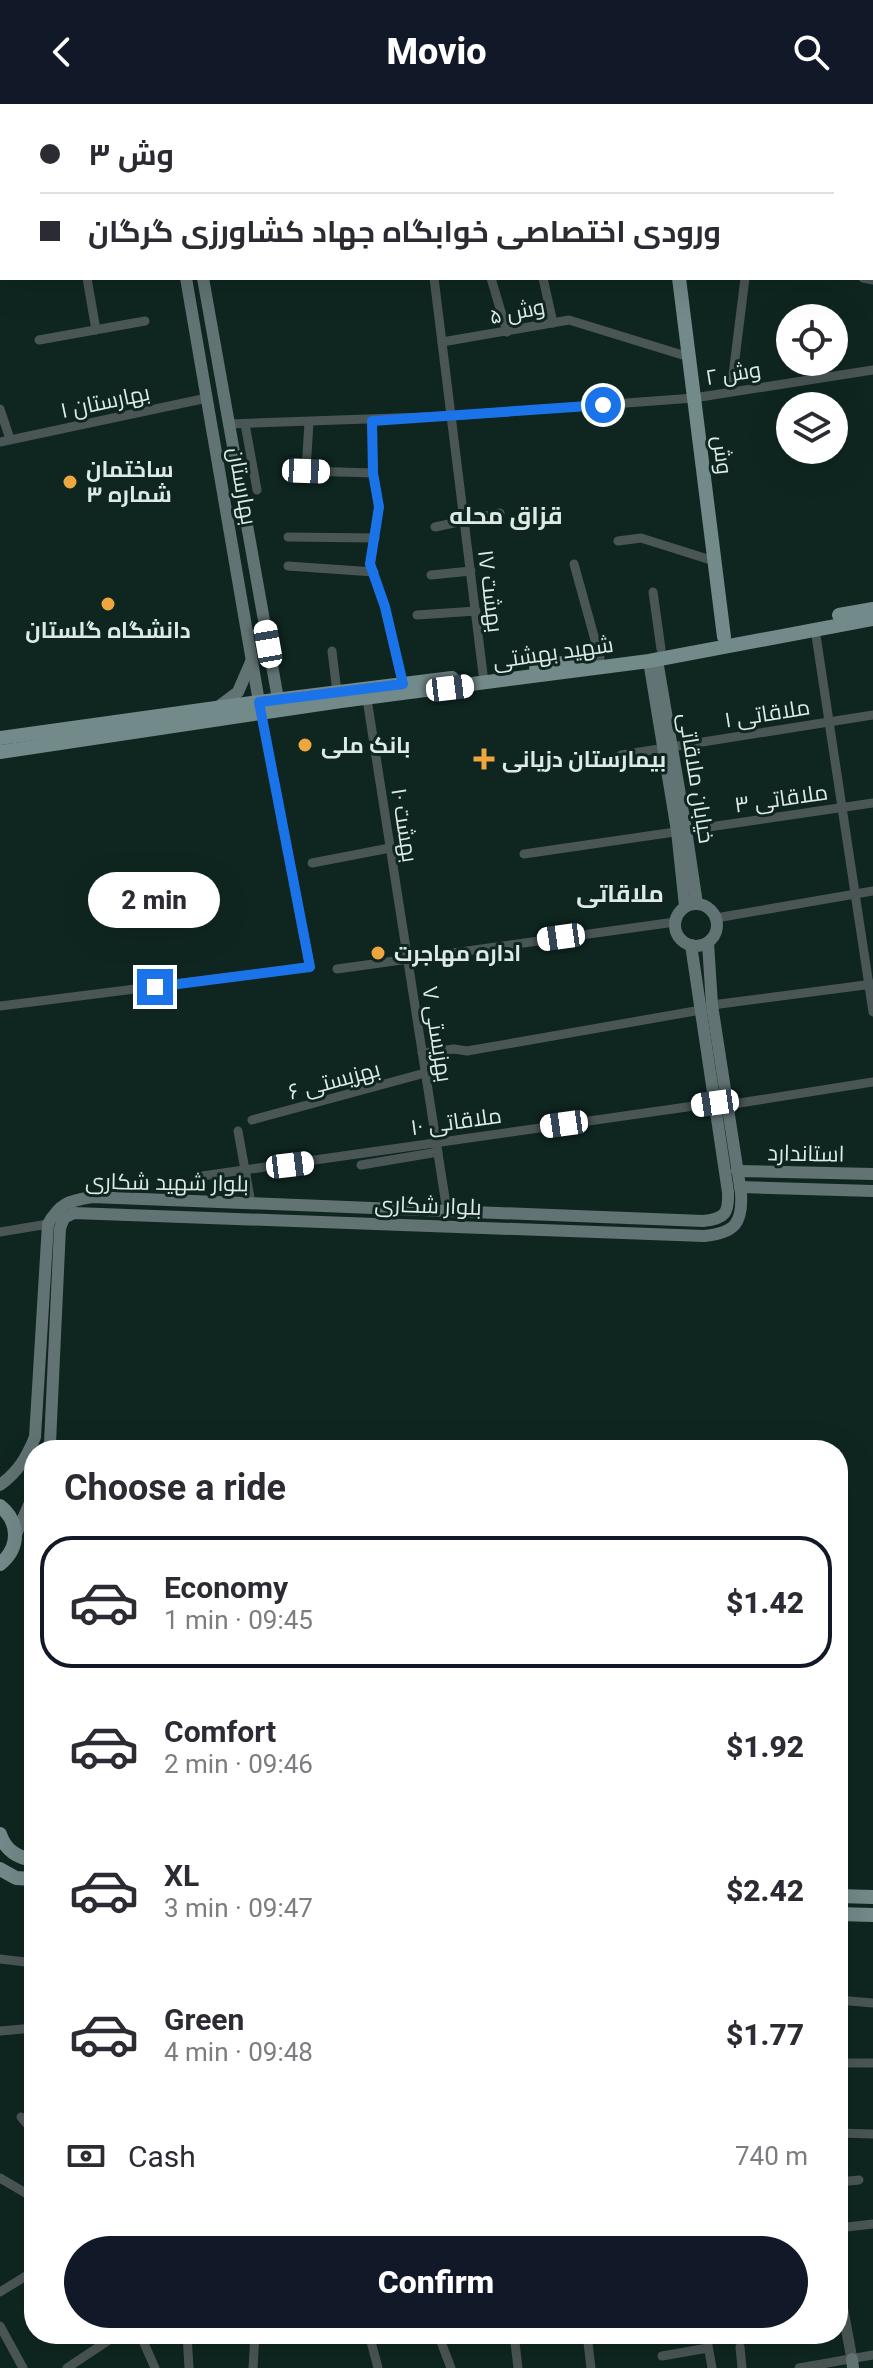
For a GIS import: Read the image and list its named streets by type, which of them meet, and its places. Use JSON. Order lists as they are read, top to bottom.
{
  "streets": {
    "main road": [
      "وش",
      "بهارستان",
      "شهید بهشتی",
      "خیابان ملاقاتی",
      "استاندارد",
      "بلوار شهید شکاری",
      "بلوار شکاری"
    ],
    "street": [
      "وش ۵",
      "وش ۲",
      "۱ بهارستان",
      "بهشت ۱۷",
      "ملاقاتی ۱",
      "ملاقاتی ۳",
      "بهشت ۱۰",
      "۷ بهزیستی",
      "بهزیستی ۶",
      "۱۰ ملاقاتی"
    ]
  },
  "crossings": [
    ["وش ۵", "وش"],
    ["وش ۵", "بهشت ۱۷"],
    ["وش ۲", "وش"],
    ["وش ۲", "بهارستان"],
    ["وش ۲", "بهشت ۱۷"],
    ["۱ بهارستان", "بهارستان"],
    ["وش", "شهید بهشتی"],
    ["بهارستان", "شهید بهشتی"],
    ["بهشت ۱۷", "شهید بهشتی"],
    ["شهید بهشتی", "خیابان ملاقاتی"],
    ["شهید بهشتی", "بهشت ۱۰"],
    ["ملاقاتی ۱", "خیابان ملاقاتی"],
    ["خیابان ملاقاتی", "ملاقاتی ۳"],
    ["خیابان ملاقاتی", "بلوار شکاری"],
    ["بهشت ۱۰", "۷ بهزیستی"],
    ["۷ بهزیستی", "بهزیستی ۶"],
    ["۷ بهزیستی", "۱۰ ملاقاتی"],
    ["۷ بهزیستی", "بلوار شهید شکاری"],
    ["۱۰ ملاقاتی", "بلوار شکاری"],
    ["استاندارد", "بلوار شهید شکاری"],
    ["استاندارد", "بلوار شکاری"],
    ["بلوار شهید شکاری", "بلوار شکاری"]
  ],
  "districts": ["قزاق محله", "ملاقاتی"],
  "places": {
    "other": [
      "ساختمان شماره ۳",
      "دانشگاه گلستان",
      "بانک ملی",
      "اداره مهاجرت"
    ],
    "health": ["بیمارستان دزیانی"]
  },
  "page": {
    "header": "Movio",
    "banner": ["وش ۳", "ورودی اختصاصی خوابگاه جهاد کشاورزی گرگان"],
    "bubble": "2 min",
    "heading": "Choose a ride",
    "list": [
      {
        "name": "Economy",
        "note": "1 min · 09:45",
        "value": "$1.42"
      },
      {
        "name": "Comfort",
        "note": "2 min · 09:46",
        "value": "$1.92"
      },
      {
        "name": "XL",
        "note": "3 min · 09:47",
        "value": "$2.42"
      },
      {
        "name": "Green",
        "note": "4 min · 09:48",
        "value": "$1.77"
      }
    ],
    "pay": ["Cash", "740 m"],
    "buttons": "Confirm"
  }
}
